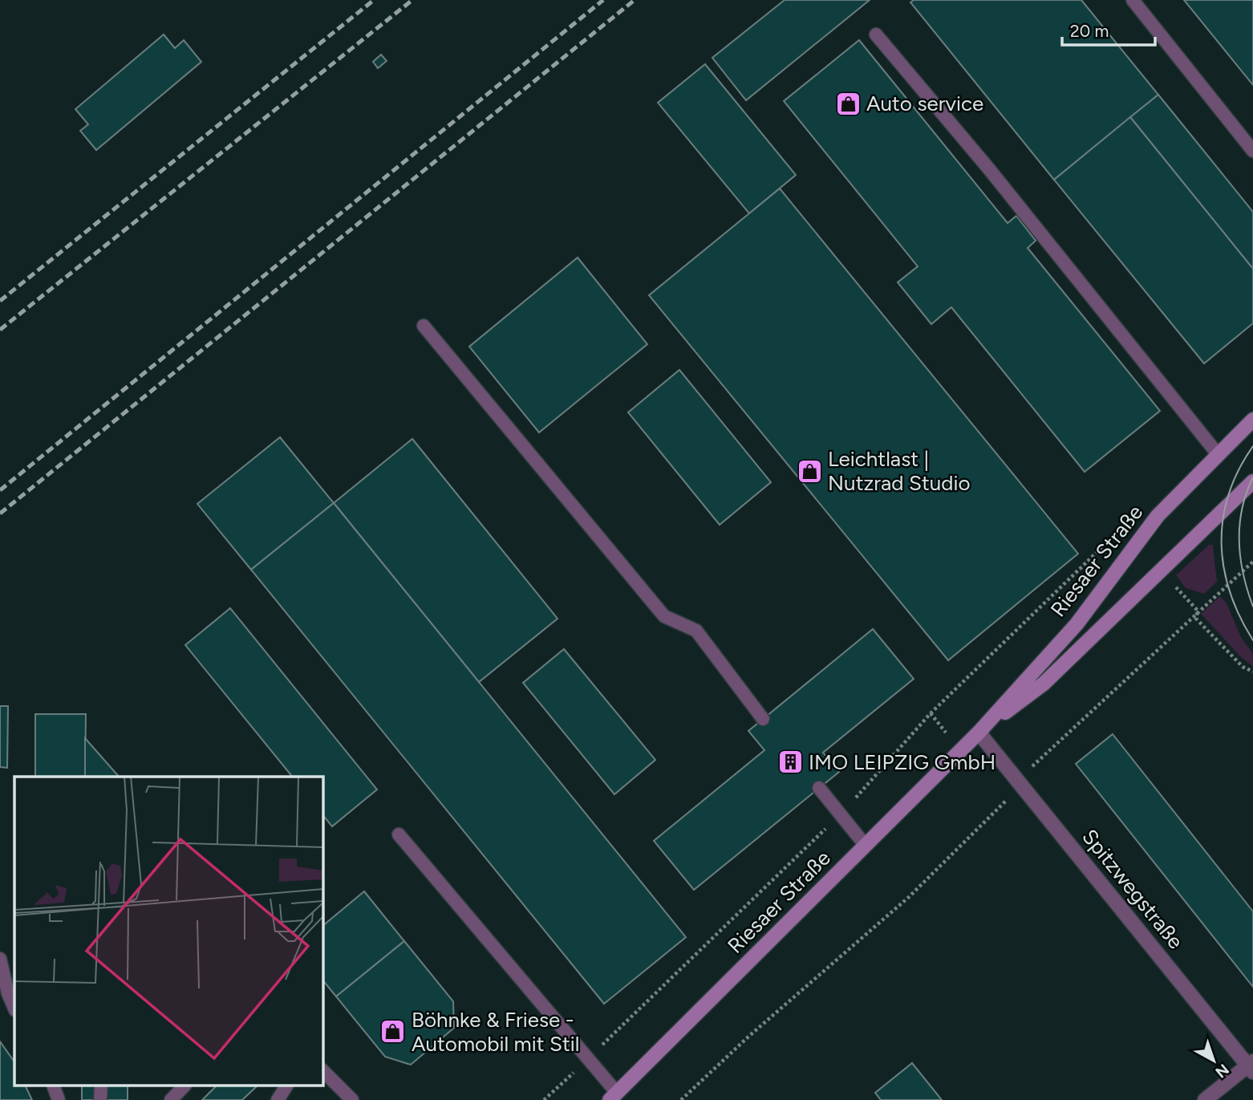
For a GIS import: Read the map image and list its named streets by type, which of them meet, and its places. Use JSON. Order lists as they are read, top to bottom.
{
  "streets": {
    "main road": ["Riesaer Straße"],
    "street": ["Spitzwegstraße"]
  },
  "crossings": [
    ["Riesaer Straße", "Spitzwegstraße"]
  ],
  "places": {
    "shop": ["Auto service", "Leichtlast | Nutzrad Studio", "Böhnke & Friese - Automobil mit Stil"],
    "building": ["IMO LEIPZIG GmbH"]
  },
  "scale_bar": "20 m",
  "north": "bottom right"
}
